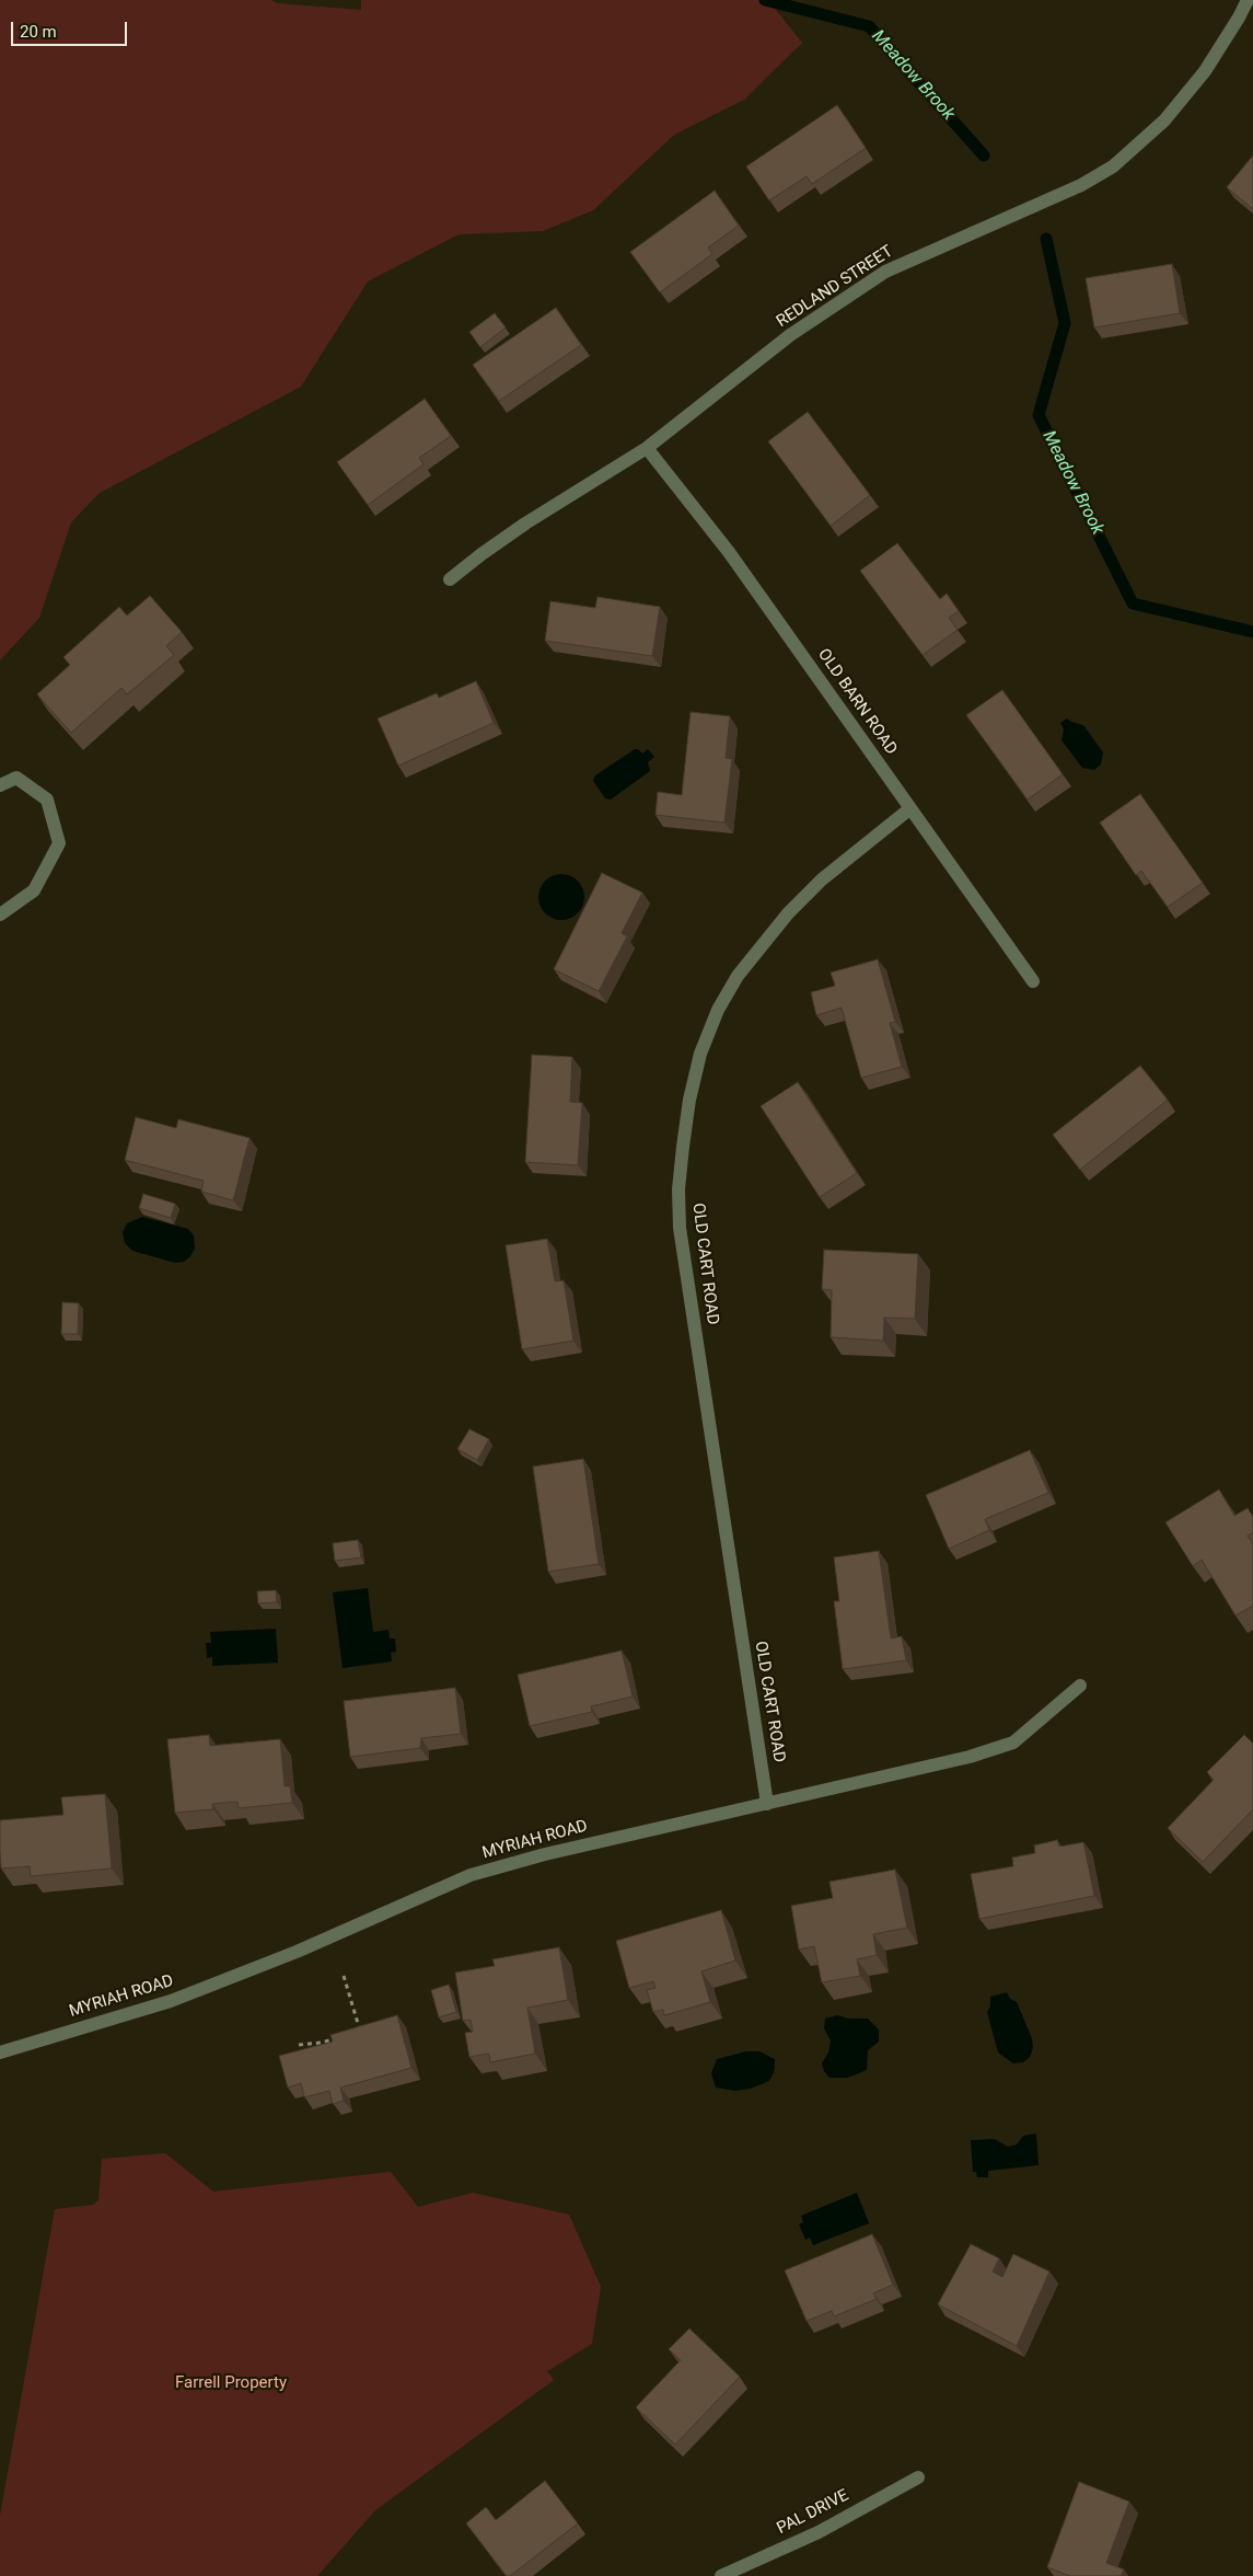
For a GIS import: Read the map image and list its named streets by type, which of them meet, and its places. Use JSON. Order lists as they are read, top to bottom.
{
  "streets": {
    "street": [
      "REDLAND STREET",
      "OLD BARN ROAD",
      "OLD CART ROAD",
      "MYRIAH ROAD",
      "PAL DRIVE"
    ]
  },
  "crossings": [
    ["REDLAND STREET", "OLD BARN ROAD"],
    ["OLD BARN ROAD", "OLD CART ROAD"],
    ["OLD CART ROAD", "MYRIAH ROAD"]
  ],
  "water": ["Meadow Brook"],
  "parks": ["Farrell Property"],
  "scale_bar": "20 m"
}
